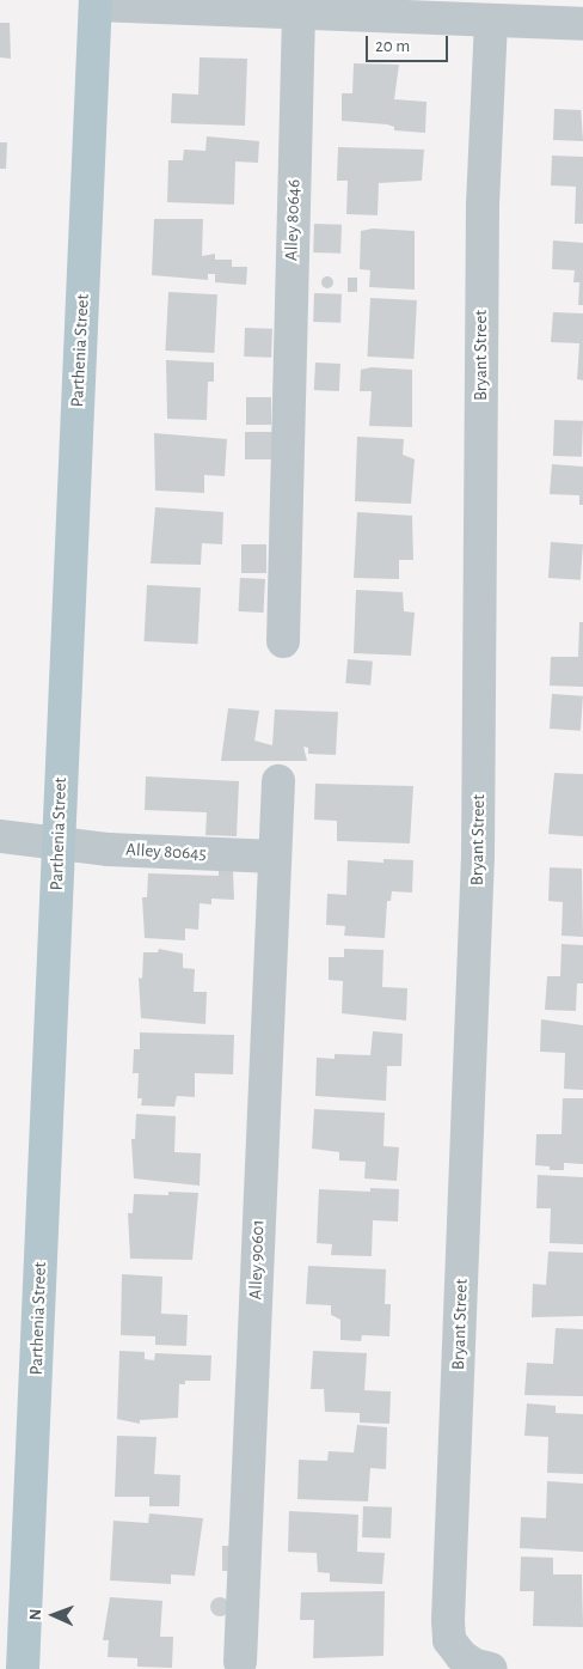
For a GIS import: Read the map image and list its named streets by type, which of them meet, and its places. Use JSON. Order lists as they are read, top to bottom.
{
  "streets": {
    "main road": ["Parthenia Street"],
    "street": [
      "Alley 80646",
      "Bryant Street",
      "Alley 80645",
      "Alley 90601"
    ]
  },
  "crossings": [
    ["Parthenia Street", "Alley 80645"],
    ["Alley 80645", "Alley 90601"]
  ],
  "scale_bar": "20 m",
  "north": "left"
}
